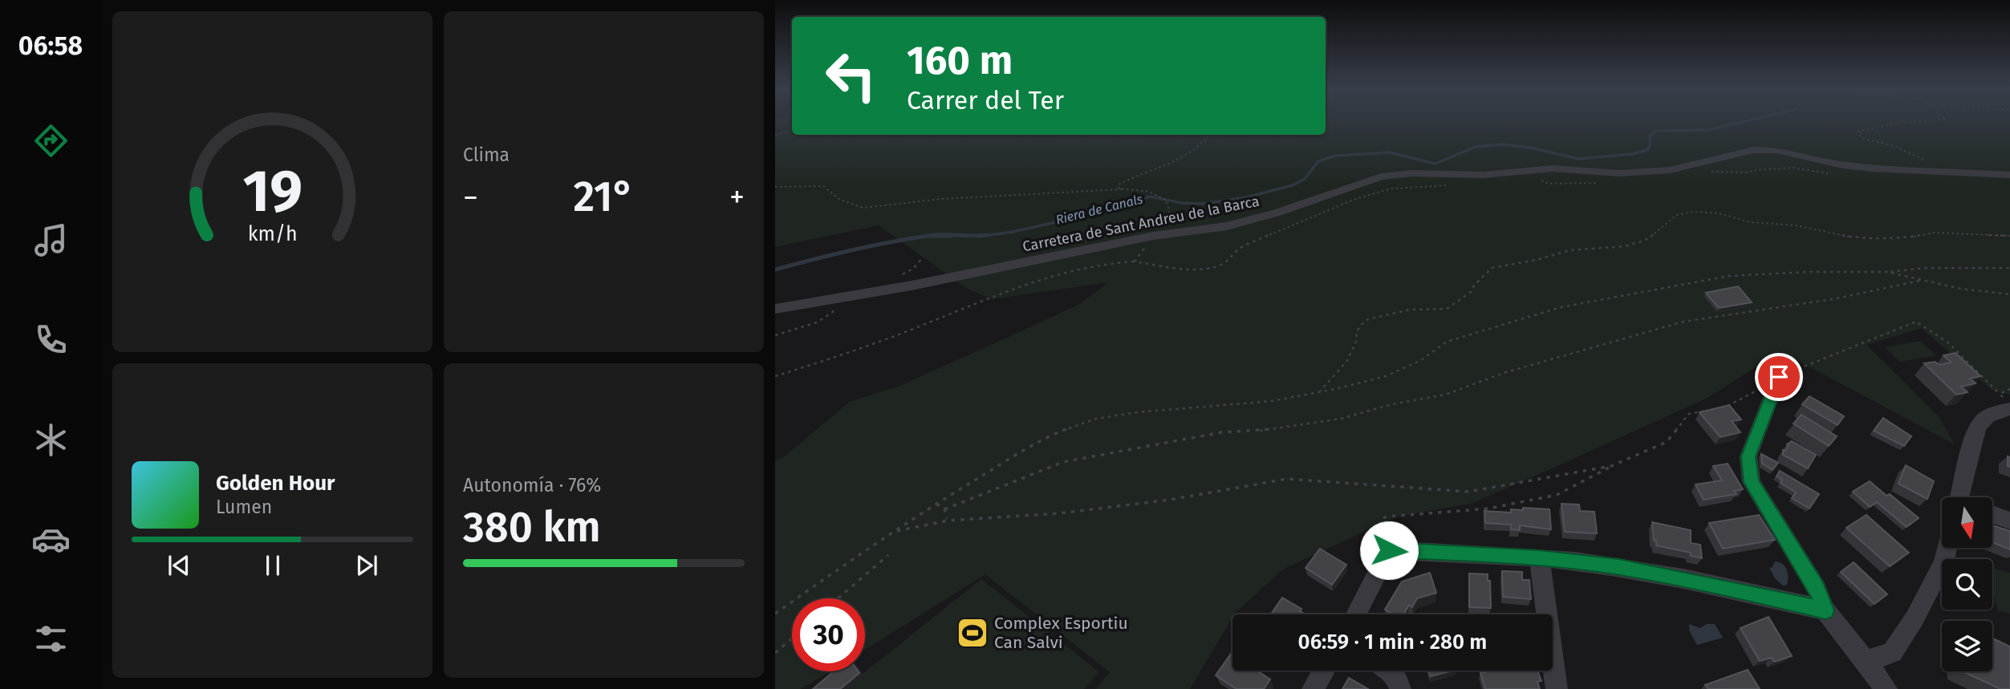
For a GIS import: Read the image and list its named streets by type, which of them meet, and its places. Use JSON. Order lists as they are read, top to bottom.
{
  "streets": {
    "street": ["Carretera de Sant Andreu de la Barca"]
  },
  "water": ["Riera de Canals"],
  "places": {
    "sports": ["Complex Esportiu Can Salvi"]
  },
  "north": "bottom",
  "page": {
    "tabs": "06:58",
    "tile": [
      "Clima",
      ["Autonomía · 76%", "380 km"]
    ],
    "turn": ["160 m", "Carrer del Ter"],
    "heat": ["−", "21°", "+"],
    "song": ["Golden Hour", "Lumen"],
    "limit": "30",
    "trip": "06:59 · 1 min · 280 m",
    "gauge": ["19", "km/h"]
  }
}
